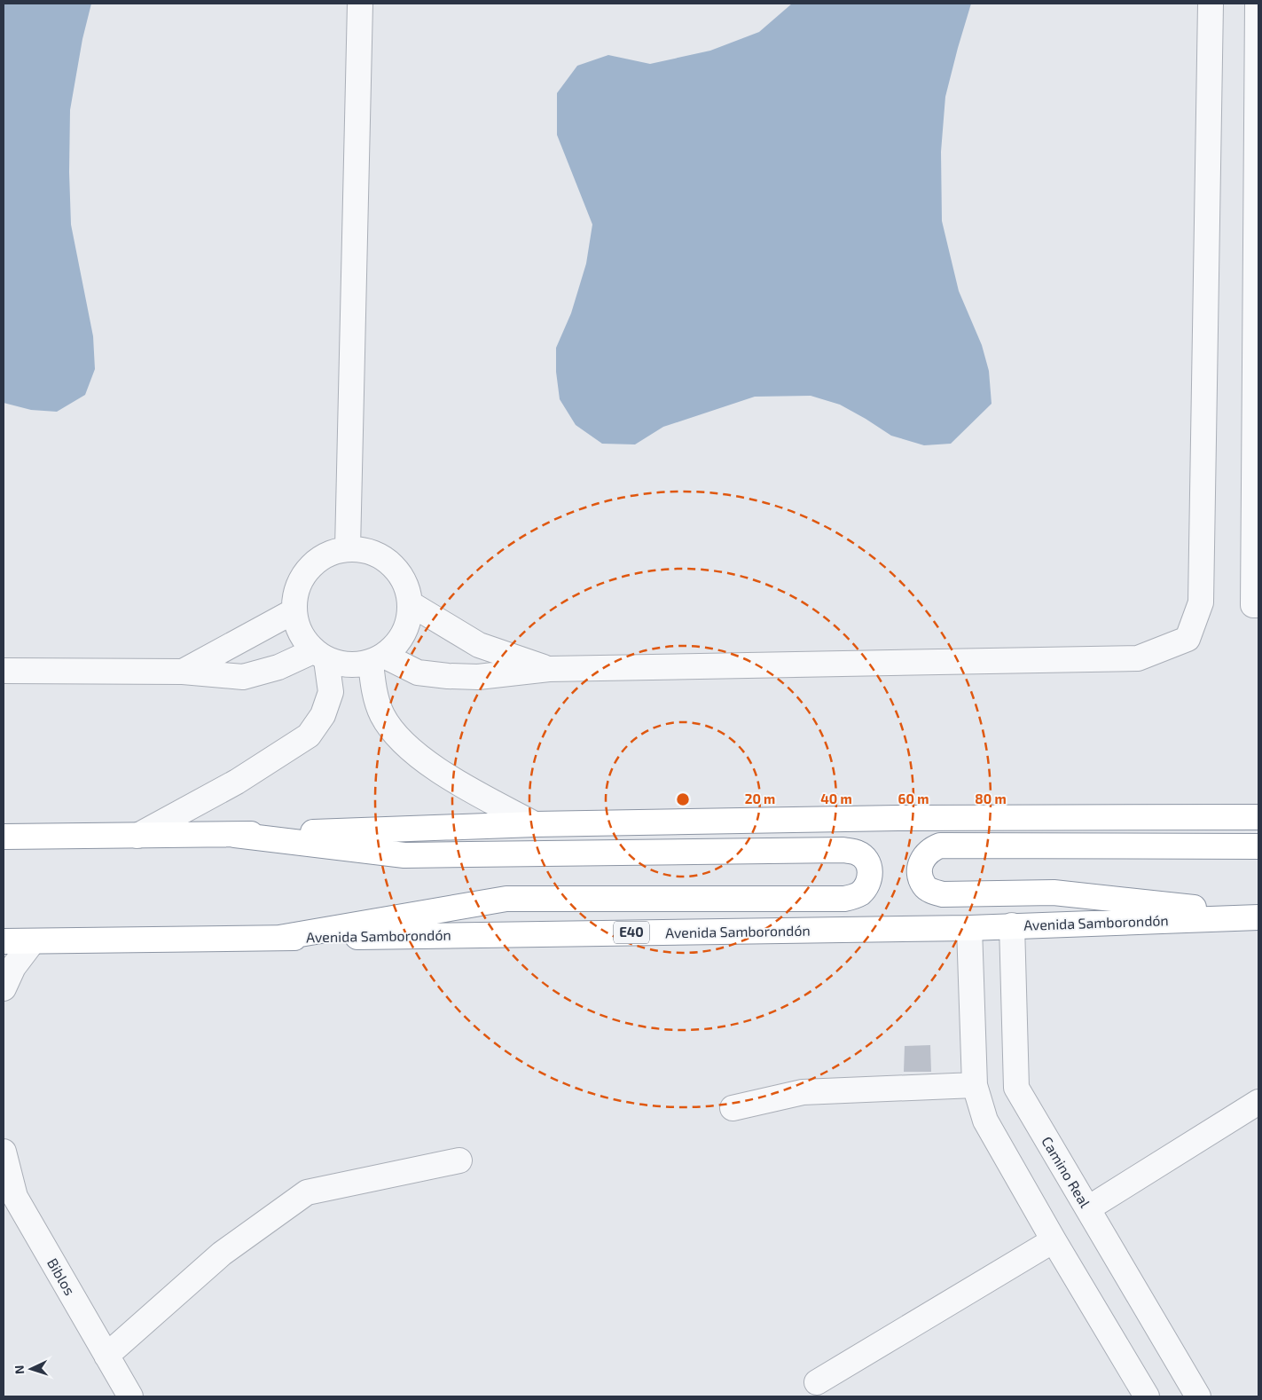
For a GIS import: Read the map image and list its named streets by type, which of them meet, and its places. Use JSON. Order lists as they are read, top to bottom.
{
  "streets": {
    "highway": ["Avenida Samborondón", "E40"],
    "street": ["Camino Real", "Biblos"]
  },
  "crossings": [
    ["Avenida Samborondón", "Camino Real"]
  ],
  "north": "left",
  "rings": [
    "20 m",
    "40 m",
    "60 m",
    "80 m"
  ]
}
